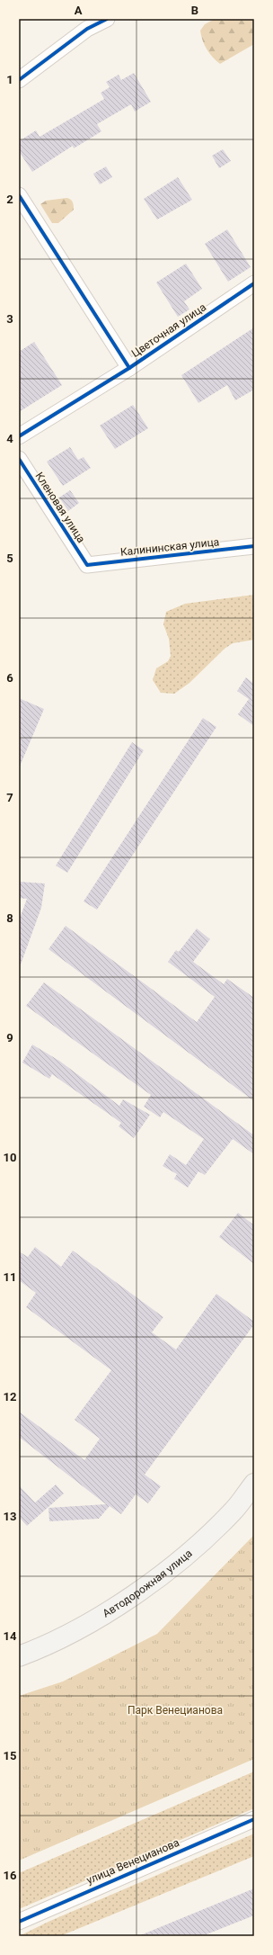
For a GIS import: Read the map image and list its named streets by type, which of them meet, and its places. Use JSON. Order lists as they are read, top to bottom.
{
  "streets": {
    "main road": ["Автодорожная улица"],
    "street": [
      "Цветочная улица",
      "Кленовая улица",
      "Калининская улица",
      "улица Венецианова"
    ]
  },
  "crossings": [
    ["Кленовая улица", "Калининская улица"]
  ],
  "parks": ["Парк Венецианова"],
  "grid": {
    "columns": ["A", "B"],
    "rows": [
      "1",
      "2",
      "3",
      "4",
      "5",
      "6",
      "7",
      "8",
      "9",
      "10",
      "11",
      "12",
      "13",
      "14",
      "15",
      "16"
    ]
  }
}
